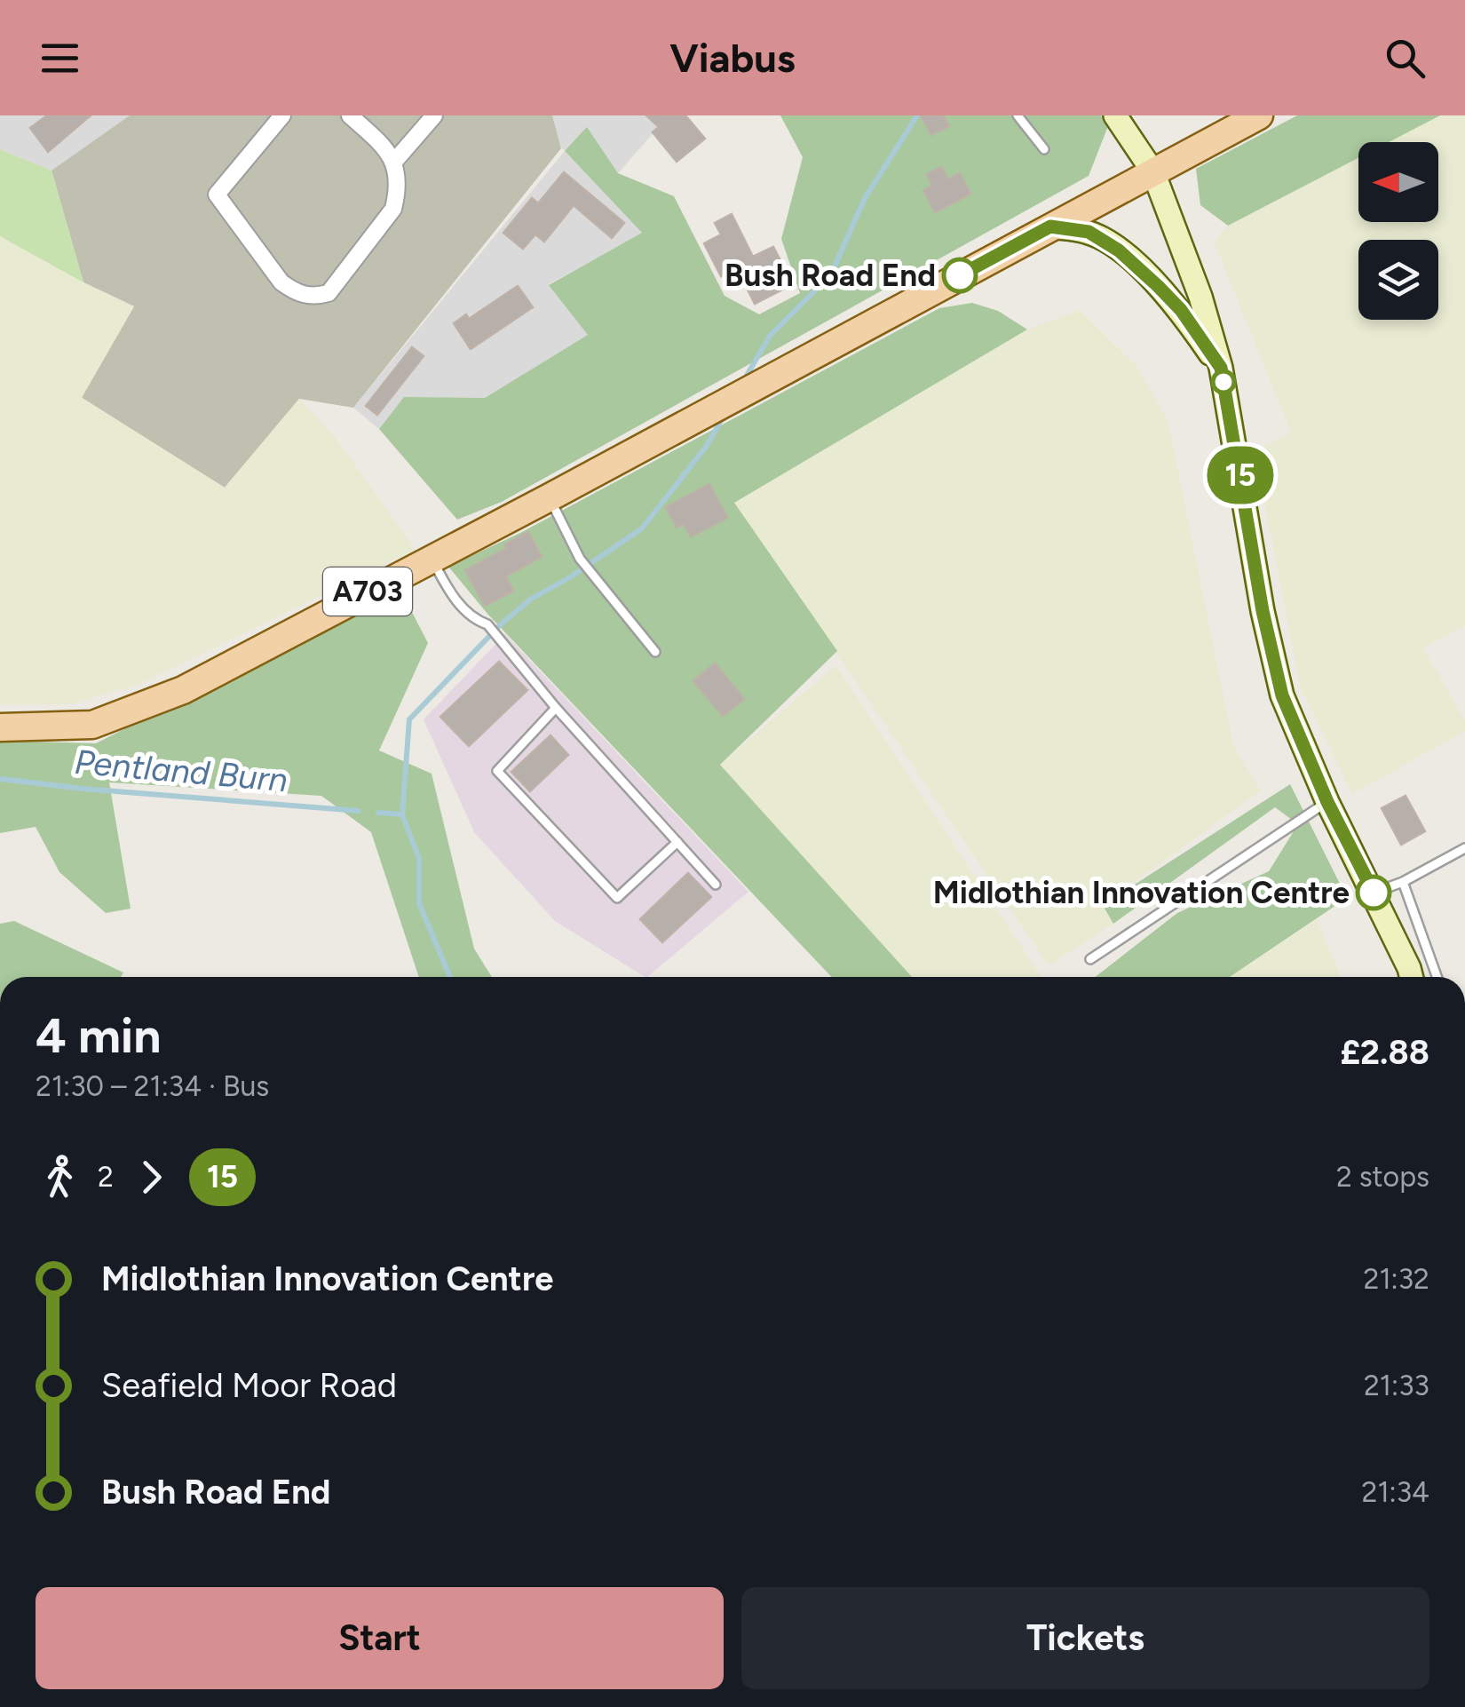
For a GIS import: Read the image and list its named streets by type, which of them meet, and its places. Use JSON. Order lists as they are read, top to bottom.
{
  "streets": {
    "main road": ["A703"]
  },
  "water": ["Pentland Burn"],
  "places": ["Bush Road End", "Midlothian Innovation Centre"],
  "lines": ["bus line 15"],
  "north": "left",
  "page": {
    "header": "Viabus",
    "on_map": "15",
    "heading": ["4 min", "21:30 – 21:34 · Bus", "£2.88"],
    "legs": ["2", "15", "2 stops"],
    "list": [
      {
        "name": "Midlothian Innovation Centre",
        "value": "21:32"
      },
      {
        "name": "Seafield Moor Road",
        "value": "21:33"
      },
      {
        "name": "Bush Road End",
        "value": "21:34"
      }
    ],
    "buttons": ["Start", "Tickets"]
  }
}
